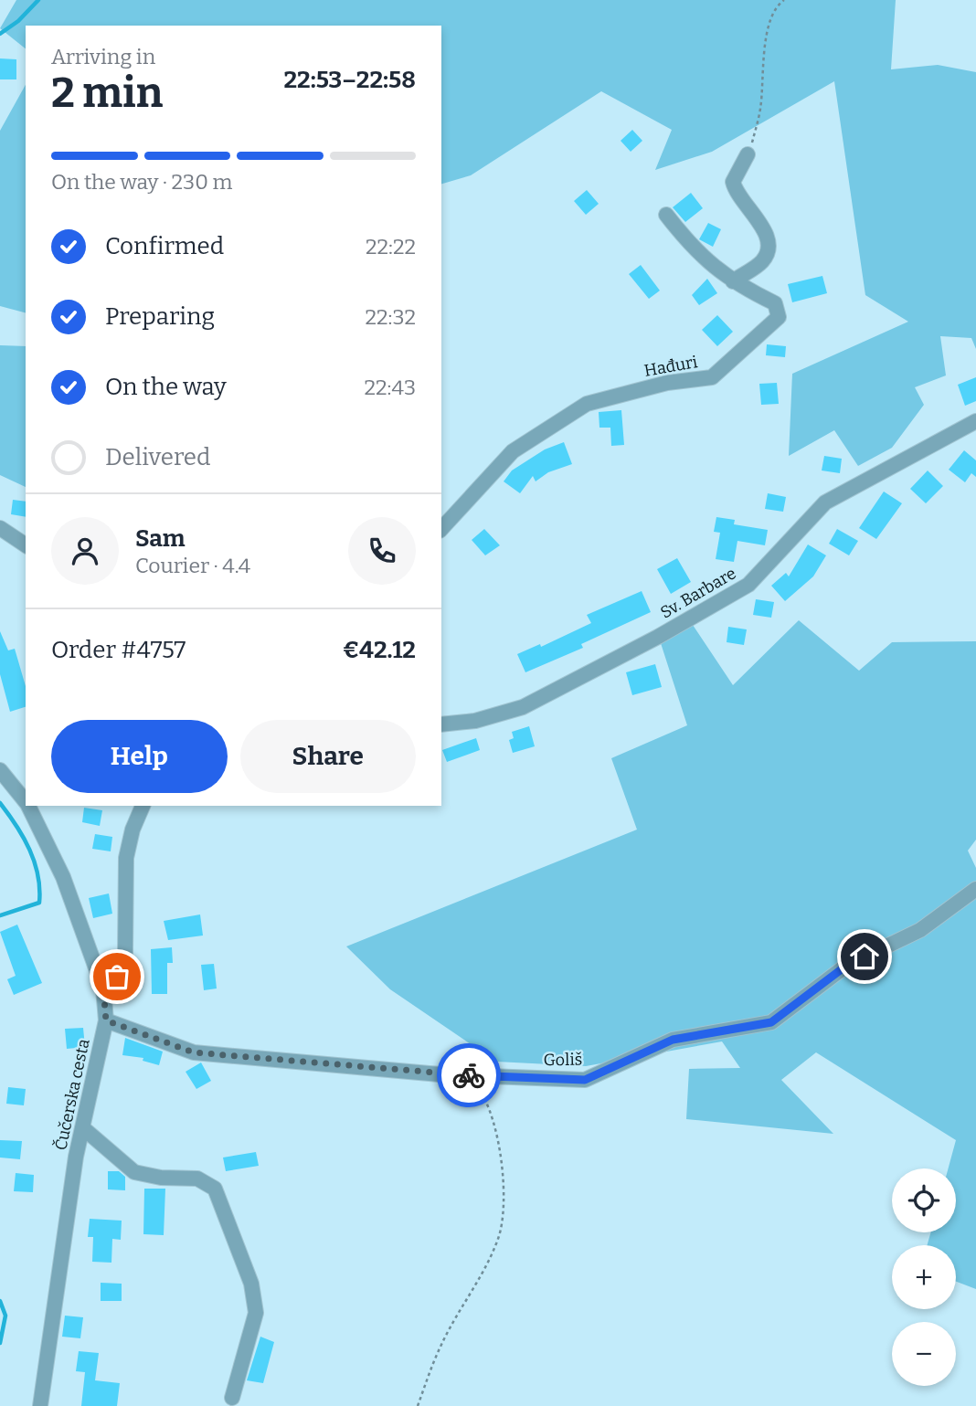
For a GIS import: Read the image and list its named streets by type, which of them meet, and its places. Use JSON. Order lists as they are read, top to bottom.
{
  "streets": {
    "street": [
      "Hađuri",
      "Sv. Barbare",
      "Goliš",
      "Čučerska cesta"
    ]
  },
  "crossings": [
    ["Goliš", "Čučerska cesta"]
  ],
  "page": {
    "heading": ["2 min", "Arriving in", "22:53–22:58"],
    "panel": [
      "Sam",
      "Courier · 4.4",
      "Order #4757",
      "€42.12"
    ],
    "bar": "On the way · 230 m",
    "list": [
      ["Confirmed", "22:22"],
      ["Preparing", "22:32"],
      ["On the way", "22:43"],
      "Delivered"
    ],
    "buttons": ["Help", "Share"],
    "map_buttons": ["+", "−"]
  }
}
